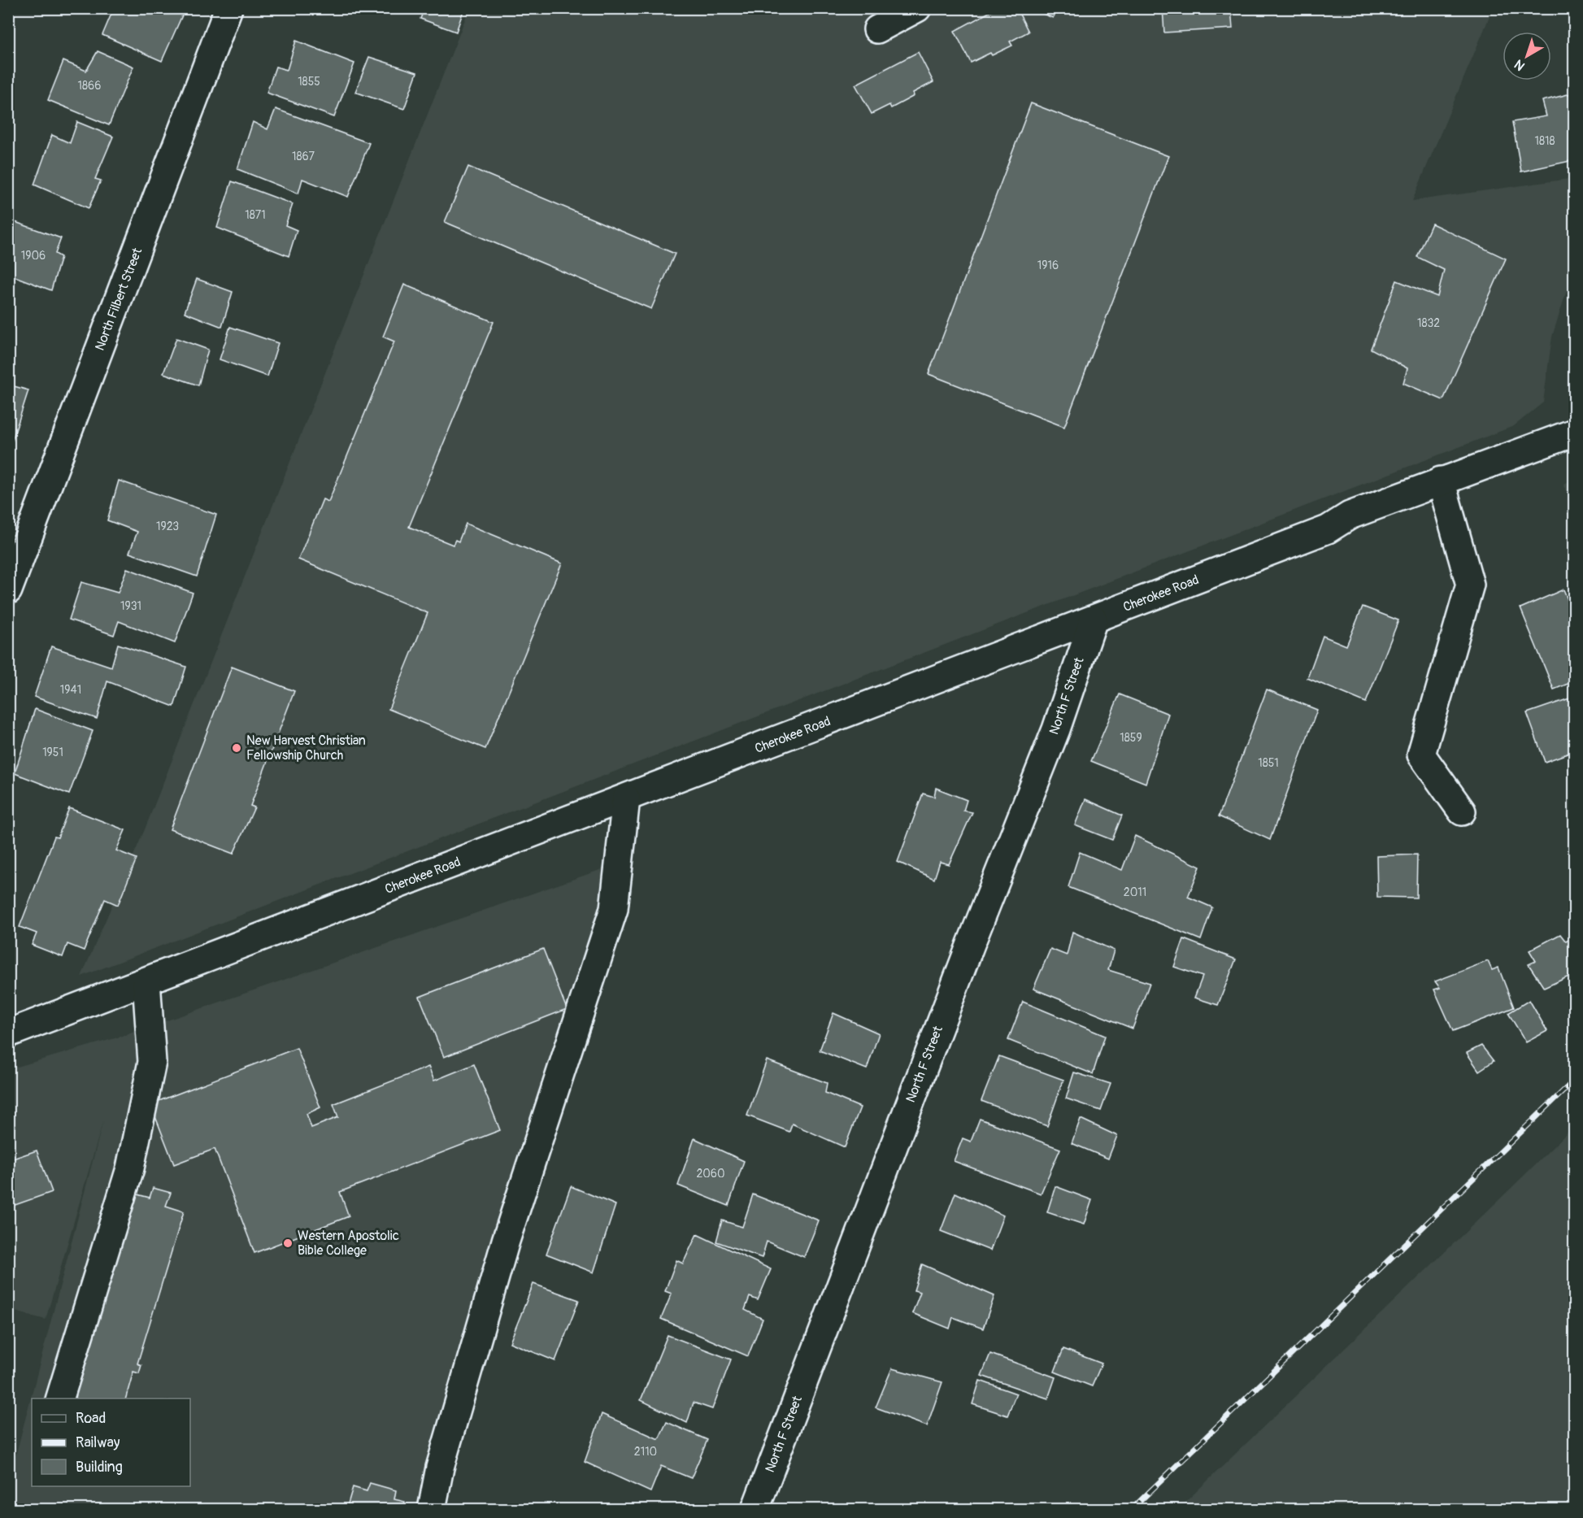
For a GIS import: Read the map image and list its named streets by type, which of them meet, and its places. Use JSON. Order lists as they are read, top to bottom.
{
  "streets": {
    "street": ["North Filbert Street", "Cherokee Road", "North F Street"]
  },
  "crossings": [
    ["Cherokee Road", "North F Street"]
  ],
  "places": ["New Harvest Christian Fellowship Church", "Western Apostolic Bible College"],
  "house_numbers": [
    "1855",
    "1866",
    "1818",
    "1867",
    "1871",
    "1906",
    "1916",
    "1832",
    "1923",
    "1931",
    "1941",
    "1859",
    "1951",
    "1851",
    "2011",
    "2060",
    "2110"
  ],
  "legend": ["Road", "Railway", "Building"],
  "north": "bottom left"
}
